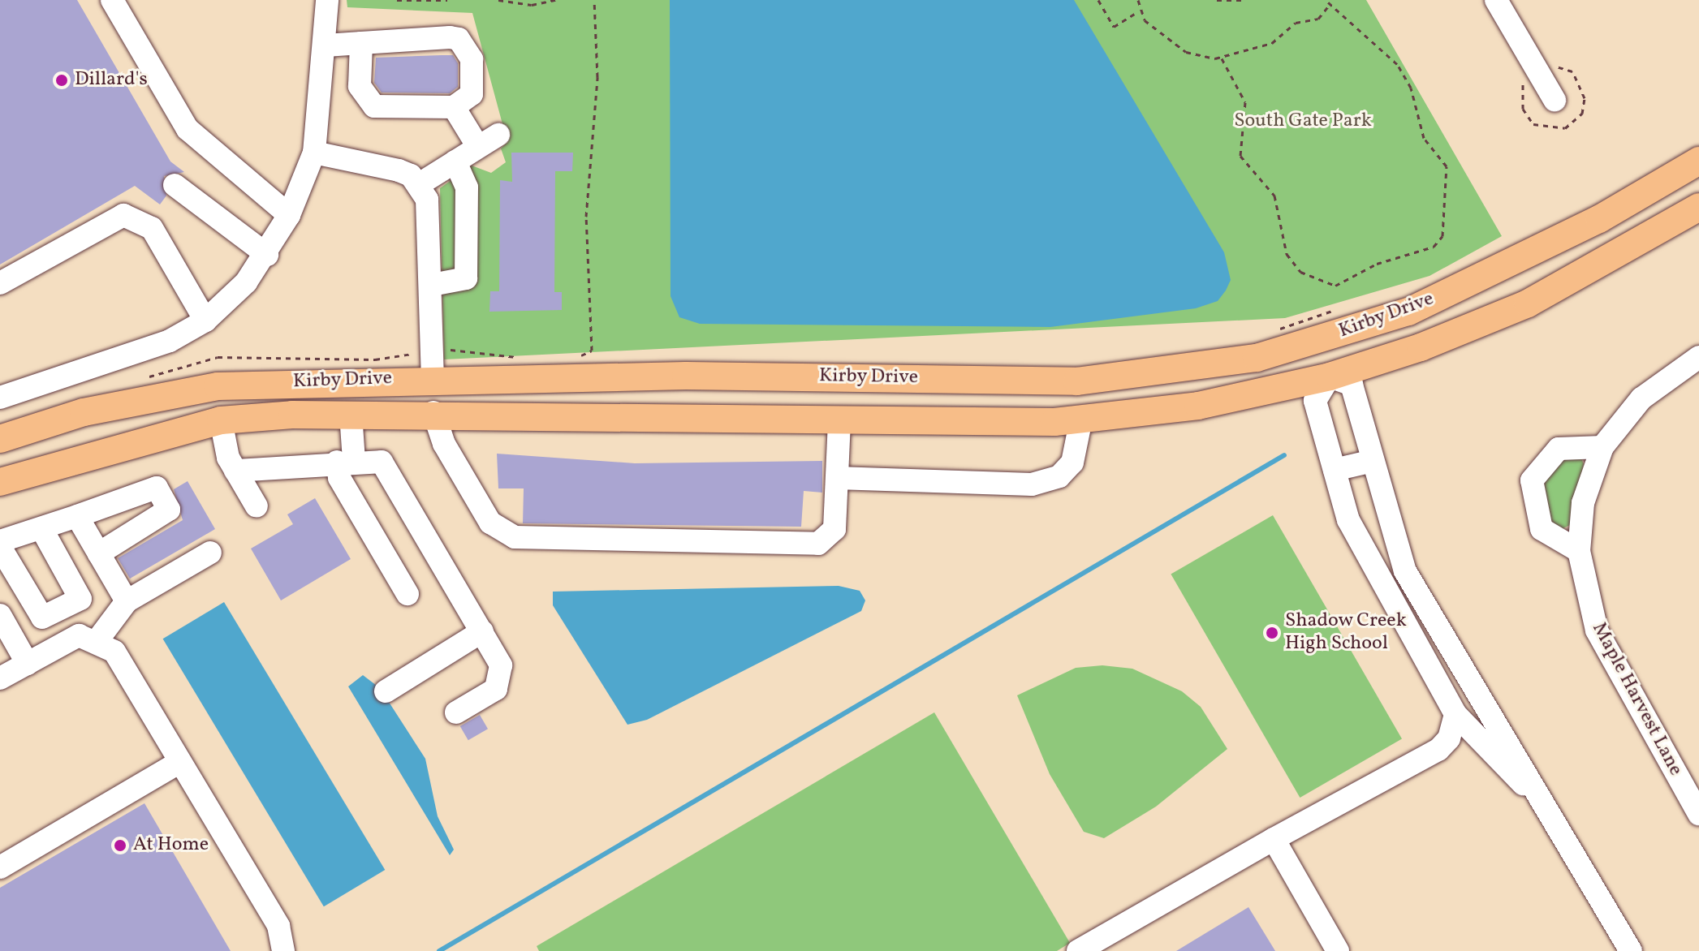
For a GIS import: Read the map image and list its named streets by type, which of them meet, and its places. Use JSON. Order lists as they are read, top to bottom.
{
  "streets": {
    "main road": ["Kirby Drive"],
    "street": ["Maple Harvest Lane"]
  },
  "parks": ["South Gate Park"],
  "places": ["Dillard's", "Shadow Creek High School", "At Home"]
}
